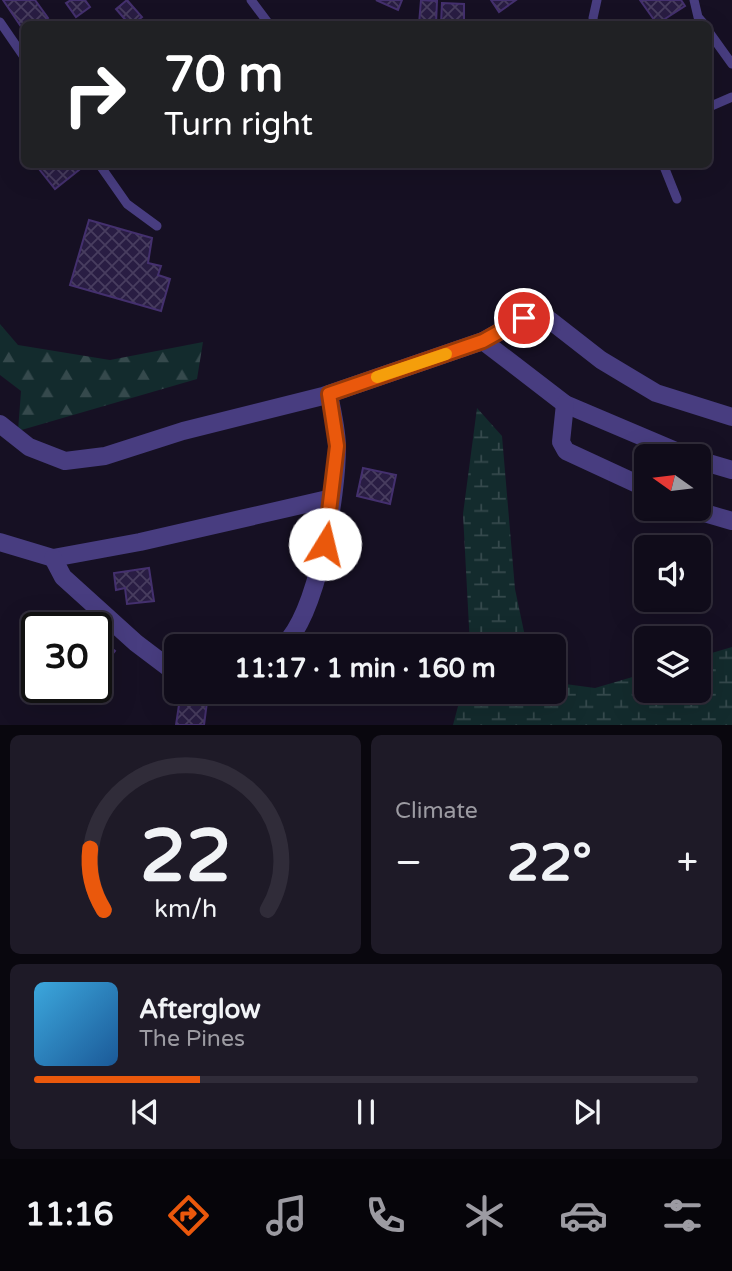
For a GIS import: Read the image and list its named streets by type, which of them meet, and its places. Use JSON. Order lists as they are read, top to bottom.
{
  "north": "left",
  "page": {
    "turn": ["70 m", "Turn right"],
    "limit": "30",
    "trip": "11:17 · 1 min · 160 m",
    "tile": "Climate",
    "heat": ["−", "22°", "+"],
    "song": ["Afterglow", "The Pines"],
    "tabs": "11:16",
    "gauge": ["22", "km/h"]
  }
}
